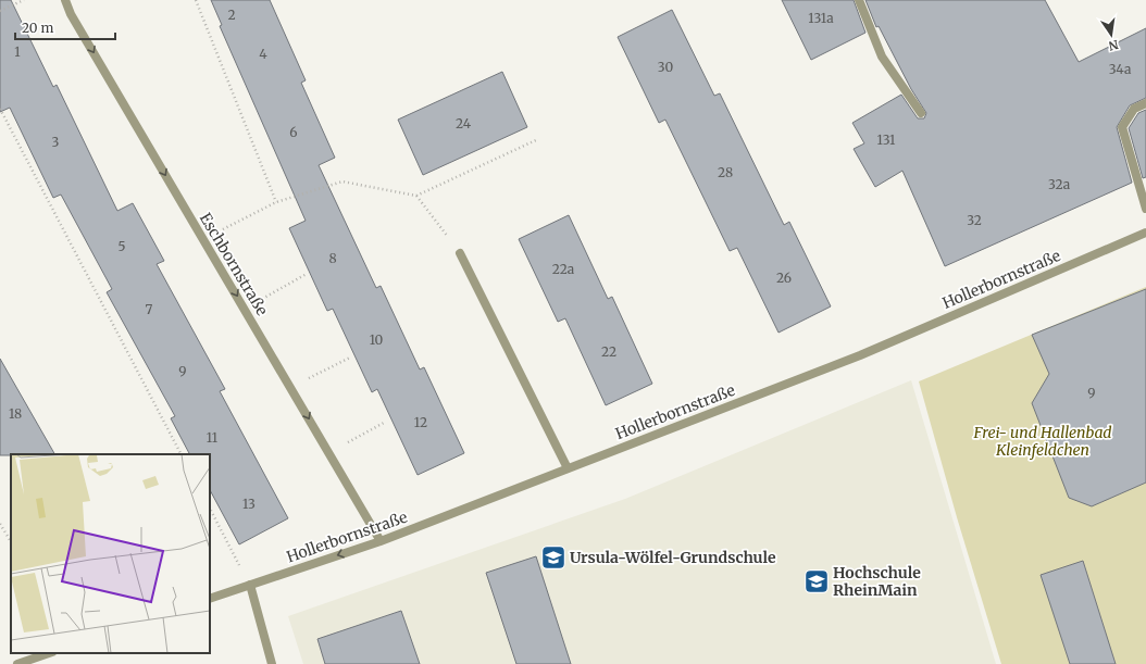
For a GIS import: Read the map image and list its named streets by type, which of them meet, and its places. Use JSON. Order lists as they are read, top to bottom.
{
  "streets": {
    "street": ["Eschbornstraße", "Hollerbornstraße"]
  },
  "crossings": [
    ["Eschbornstraße", "Hollerbornstraße"]
  ],
  "one_way": ["Eschbornstraße"],
  "parks": ["Frei- und Hallenbad Kleinfeldchen"],
  "places": {
    "school or university": ["Ursula-Wölfel-Grundschule", "Hochschule RheinMain"]
  },
  "house_numbers": [
    "2",
    "131a",
    "1",
    "4",
    "30",
    "34a",
    "24",
    "6",
    "131",
    "3",
    "28",
    "32a",
    "32",
    "5",
    "8",
    "22a",
    "26",
    "7",
    "10",
    "22",
    "9",
    "9",
    "18",
    "12",
    "11",
    "13"
  ],
  "scale_bar": "20 m",
  "north": "bottom"
}
